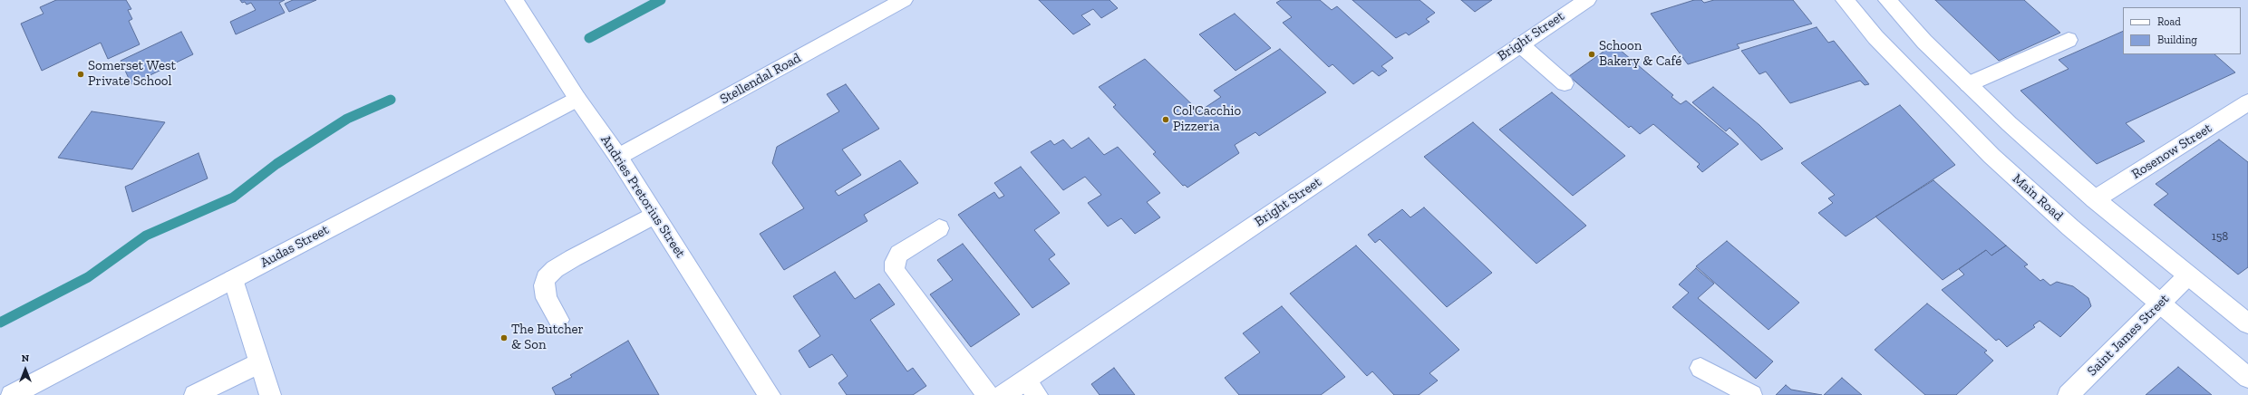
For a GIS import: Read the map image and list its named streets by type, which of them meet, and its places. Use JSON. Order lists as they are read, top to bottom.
{
  "streets": {
    "street": [
      "Bright Street",
      "Stellendal Road",
      "Rosenow Street",
      "Andries Pretorius Street",
      "Main Road",
      "Audas Street",
      "Saint James Street"
    ]
  },
  "crossings": [
    ["Stellendal Road", "Andries Pretorius Street"],
    ["Andries Pretorius Street", "Audas Street"],
    ["Main Road", "Saint James Street"]
  ],
  "places": [
    "Schoon Bakery & Café",
    "Somerset West Private School",
    "Col'Cacchio Pizzeria",
    "The Butcher & Son"
  ],
  "house_numbers": ["158"],
  "legend": ["Road", "Building"],
  "north": "top"
}
